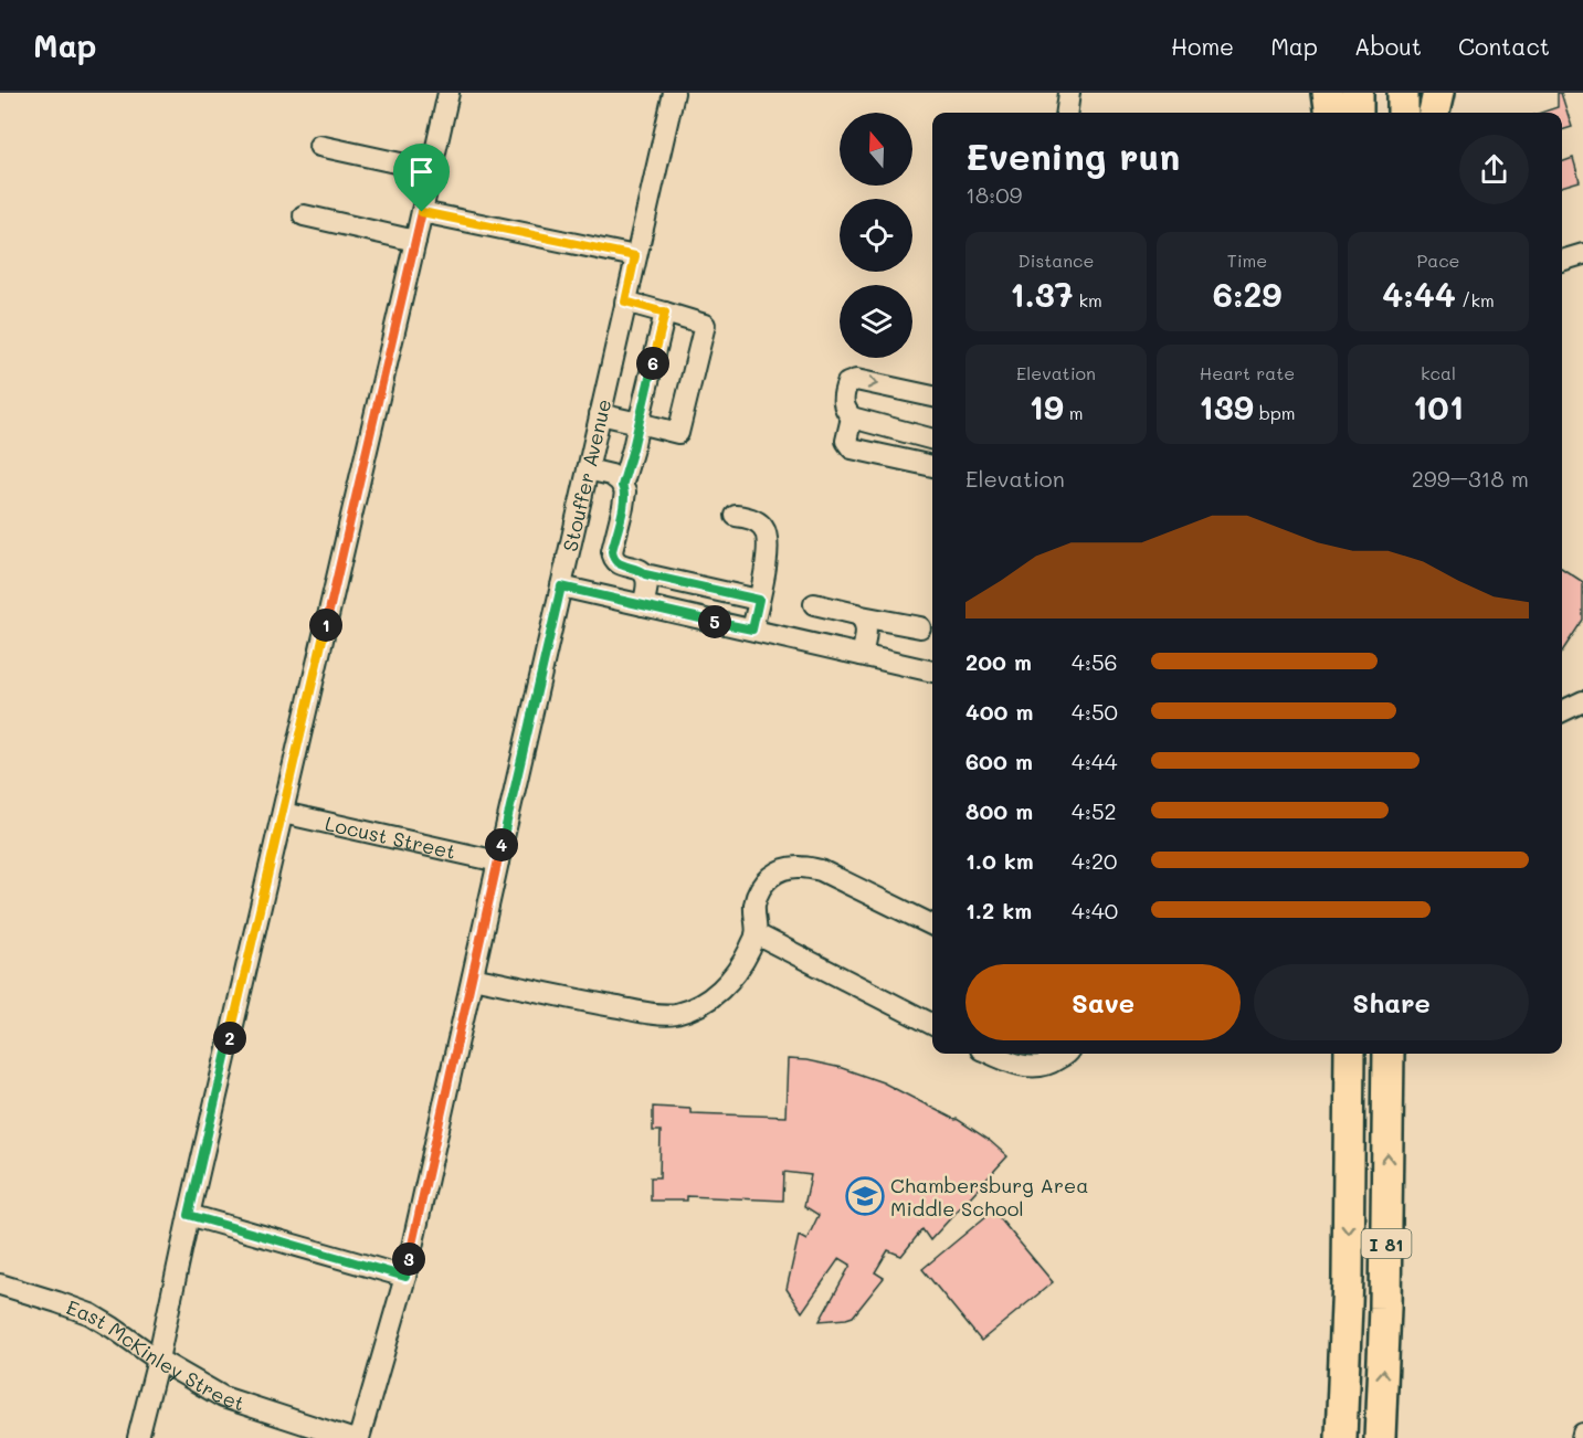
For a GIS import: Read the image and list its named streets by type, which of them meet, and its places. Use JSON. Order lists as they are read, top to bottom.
{
  "streets": {
    "highway": ["I 81"],
    "street": ["Stouffer Avenue", "Locust Street", "East McKinley Street"]
  },
  "crossings": [
    ["Stouffer Avenue", "Locust Street"]
  ],
  "places": {
    "school or university": ["Chambersburg Area Middle School"]
  },
  "north": "top",
  "page": {
    "header": "Map",
    "nav": [
      "Home",
      "Map",
      "About",
      "Contact"
    ],
    "heading": ["Evening run", "18:09"],
    "stats": [
      ["Distance", "1.37 km"],
      ["Time", "6:29"],
      ["Pace", "4:44 /km"],
      ["Elevation", "19 m"],
      ["Heart rate", "139 bpm"],
      ["kcal", "101"]
    ],
    "pins": [
      "6",
      "5",
      "1",
      "4",
      "2",
      "3"
    ],
    "chart": ["Elevation", "299–318 m"],
    "list": [
      {
        "name": "200 m",
        "note": "4:56"
      },
      {
        "name": "400 m",
        "note": "4:50"
      },
      {
        "name": "600 m",
        "note": "4:44"
      },
      {
        "name": "800 m",
        "note": "4:52"
      },
      {
        "name": "1.0 km",
        "note": "4:20"
      },
      {
        "name": "1.2 km",
        "note": "4:40"
      }
    ],
    "buttons": ["Save", "Share"]
  }
}
